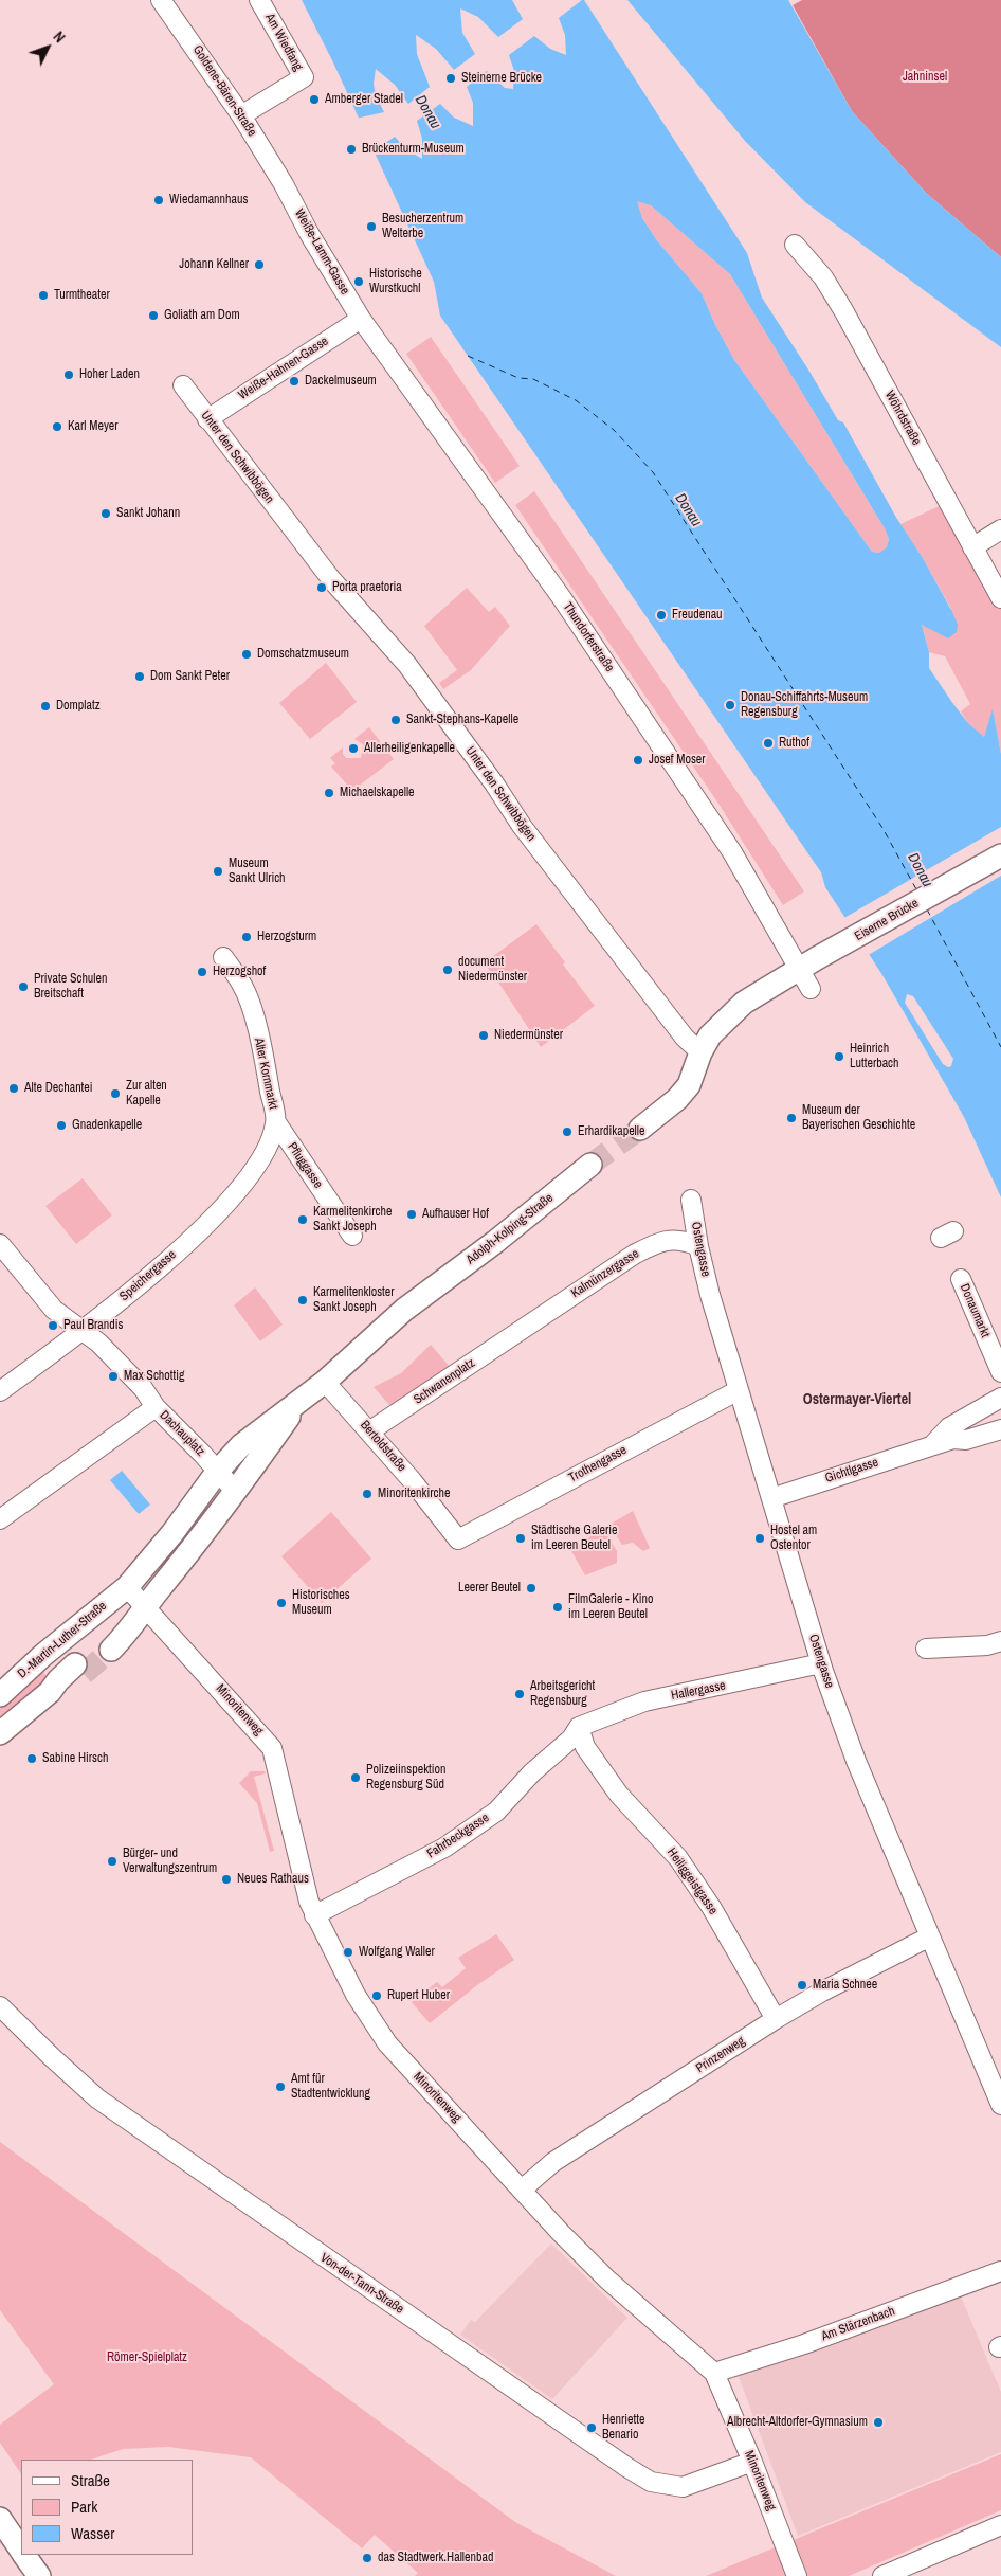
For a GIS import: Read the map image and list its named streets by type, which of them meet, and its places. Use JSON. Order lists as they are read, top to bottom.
{
  "streets": {
    "street": [
      "Am Wiedfang",
      "Goldene-Bären-Straße",
      "Weiße-Lamm-Gasse",
      "Weiße-Hahnen-Gasse",
      "Wöhrdstraße",
      "Unter den Schwibbögen",
      "Thundorferstraße",
      "Eiserne Brücke",
      "Alter Kornmarkt",
      "Pfluggasse",
      "Adolph-Kolping-Straße",
      "Ostengasse",
      "Kalmünzergasse",
      "Speichergasse",
      "Donaumarkt",
      "Schwanenplatz",
      "Dachauplatz",
      "Bertoldstraße",
      "Trothengasse",
      "Gichtlgasse",
      "D.-Martin-Luther-Straße",
      "Hallergasse",
      "Minoritenweg",
      "Fahrbeckgasse",
      "Heiliggeistgasse",
      "Prinzenweg",
      "Von-der-Tann-Straße",
      "Am Stärzenbach"
    ]
  },
  "crossings": [
    ["Am Wiedfang", "Goldene-Bären-Straße"],
    ["Goldene-Bären-Straße", "Weiße-Lamm-Gasse"],
    ["Weiße-Lamm-Gasse", "Weiße-Hahnen-Gasse"],
    ["Weiße-Lamm-Gasse", "Thundorferstraße"],
    ["Weiße-Hahnen-Gasse", "Unter den Schwibbögen"],
    ["Weiße-Hahnen-Gasse", "Thundorferstraße"],
    ["Unter den Schwibbögen", "Eiserne Brücke"],
    ["Thundorferstraße", "Eiserne Brücke"],
    ["Alter Kornmarkt", "Pfluggasse"],
    ["Alter Kornmarkt", "Speichergasse"],
    ["Adolph-Kolping-Straße", "Bertoldstraße"],
    ["Ostengasse", "Kalmünzergasse"],
    ["Ostengasse", "Trothengasse"],
    ["Ostengasse", "Gichtlgasse"],
    ["Ostengasse", "Hallergasse"],
    ["Ostengasse", "Prinzenweg"],
    ["Kalmünzergasse", "Schwanenplatz"],
    ["Schwanenplatz", "Bertoldstraße"],
    ["Bertoldstraße", "Trothengasse"],
    ["D.-Martin-Luther-Straße", "Minoritenweg"],
    ["Hallergasse", "Fahrbeckgasse"],
    ["Hallergasse", "Heiliggeistgasse"],
    ["Minoritenweg", "Fahrbeckgasse"],
    ["Minoritenweg", "Prinzenweg"],
    ["Minoritenweg", "Von-der-Tann-Straße"],
    ["Minoritenweg", "Am Stärzenbach"],
    ["Fahrbeckgasse", "Heiliggeistgasse"],
    ["Heiliggeistgasse", "Prinzenweg"]
  ],
  "districts": ["Ostermayer-Viertel"],
  "water": ["Donau"],
  "parks": ["Jahninsel", "Römer-Spielplatz"],
  "places": [
    "Steinerne Brücke",
    "Amberger Stadel",
    "Brückenturm-Museum",
    "Wiedamannhaus",
    "Besucherzentrum Welterbe",
    "Johann Kellner",
    "Historische Wurstkuchl",
    "Turmtheater",
    "Goliath am Dom",
    "Hoher Laden",
    "Dackelmuseum",
    "Karl Meyer",
    "Sankt Johann",
    "Porta praetoria",
    "Freudenau",
    "Domschatzmuseum",
    "Dom Sankt Peter",
    "Donau-Schiffahrts-Museum Regensburg",
    "Domplatz",
    "Sankt-Stephans-Kapelle",
    "Ruthof",
    "Allerheiligenkapelle",
    "Josef Moser",
    "Michaelskapelle",
    "Museum Sankt Ulrich",
    "Herzogsturm",
    "document Niedermünster",
    "Herzogshof",
    "Private Schulen Breitschaft",
    "Niedermünster",
    "Heinrich Lutterbach",
    "Alte Dechantei",
    "Zur alten Kapelle",
    "Museum der Bayerischen Geschichte",
    "Gnadenkapelle",
    "Erhardikapelle",
    "Aufhauser Hof",
    "Karmelitenkirche Sankt Joseph",
    "Karmelitenkloster Sankt Joseph",
    "Paul Brandis",
    "Max Schottig",
    "Minoritenkirche",
    "Städtische Galerie im Leeren Beutel",
    "Hostel am Ostentor",
    "Leerer Beutel",
    "Historisches Museum",
    "FilmGalerie - Kino im Leeren Beutel",
    "Arbeitsgericht Regensburg",
    "Sabine Hirsch",
    "Polizeiinspektion Regensburg Süd",
    "Bürger- und Verwaltungszentrum",
    "Neues Rathaus",
    "Wolfgang Waller",
    "Maria Schnee",
    "Rupert Huber",
    "Amt für Stadtentwicklung",
    "Albrecht-Altdorfer-Gymnasium",
    "Henriette Benario",
    "das Stadtwerk.Hallenbad"
  ],
  "legend": ["Straße", "Park", "Wasser"],
  "north": "top right"
}
